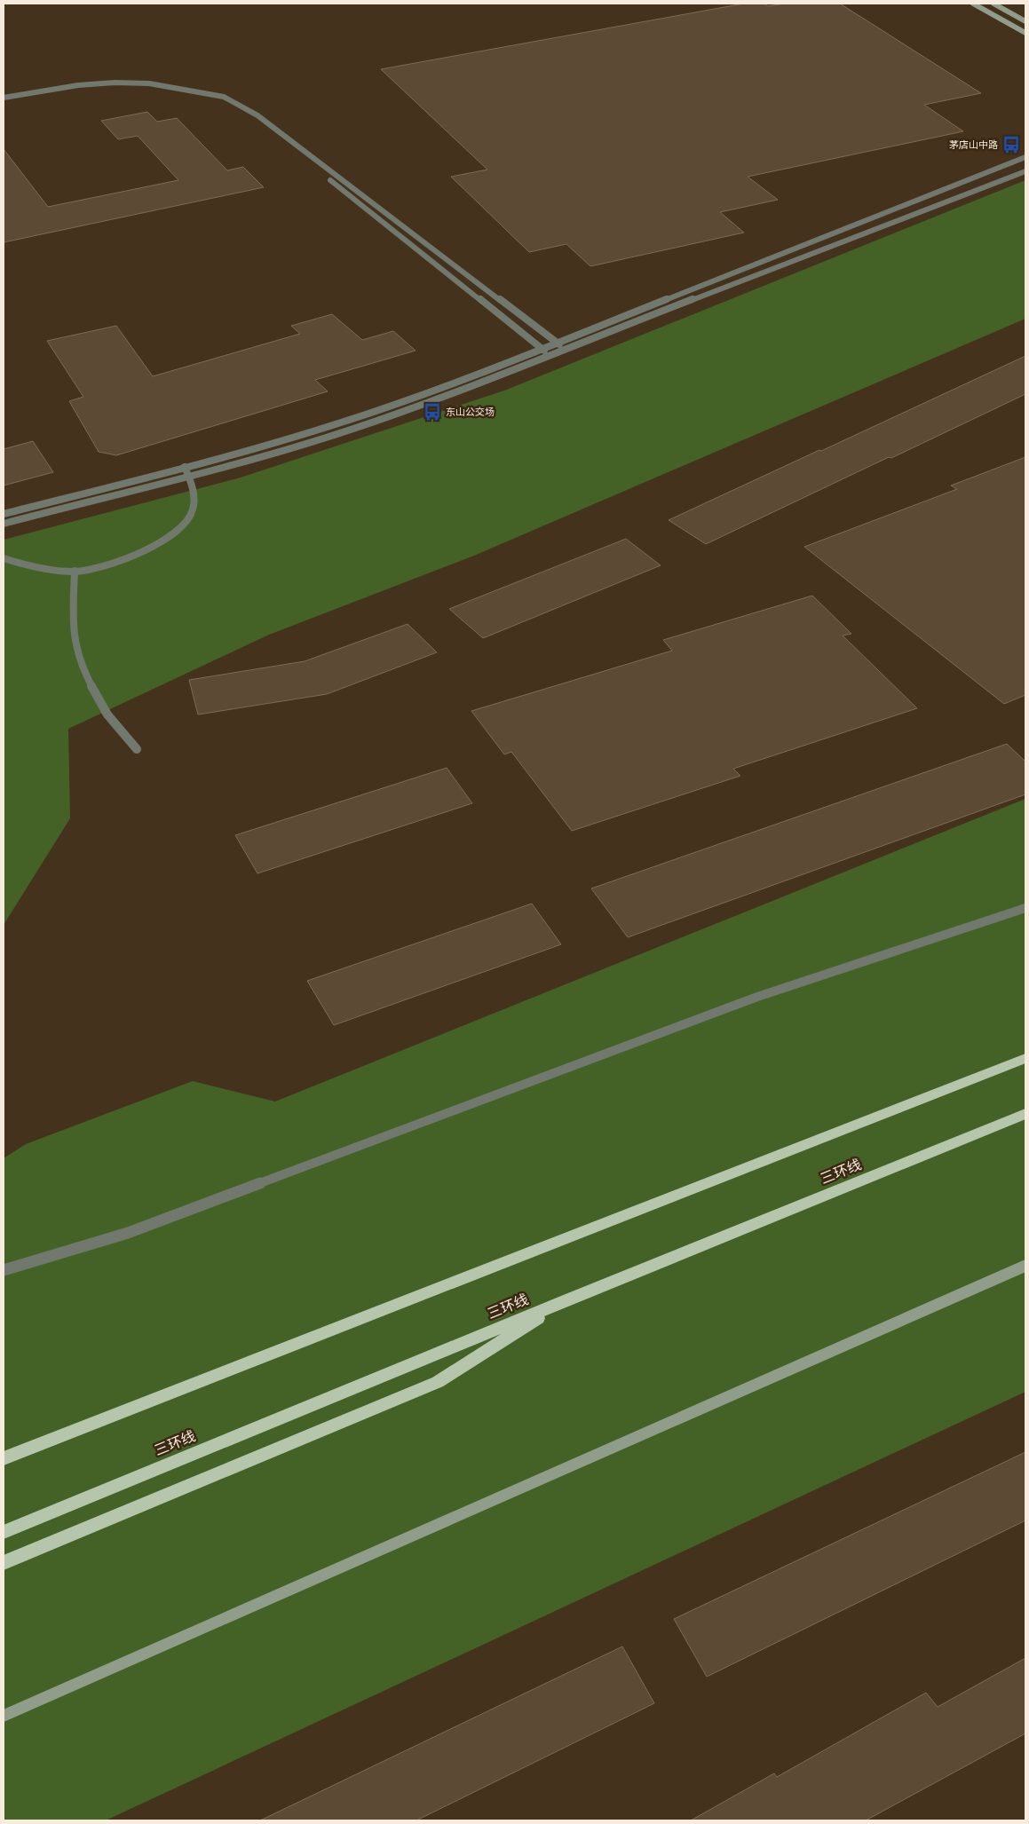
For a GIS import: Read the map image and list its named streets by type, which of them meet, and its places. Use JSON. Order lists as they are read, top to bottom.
{
  "streets": {
    "highway": ["三环线"]
  },
  "places": {
    "bus stop": ["茅店山中路", "东山公交场"]
  }
}
